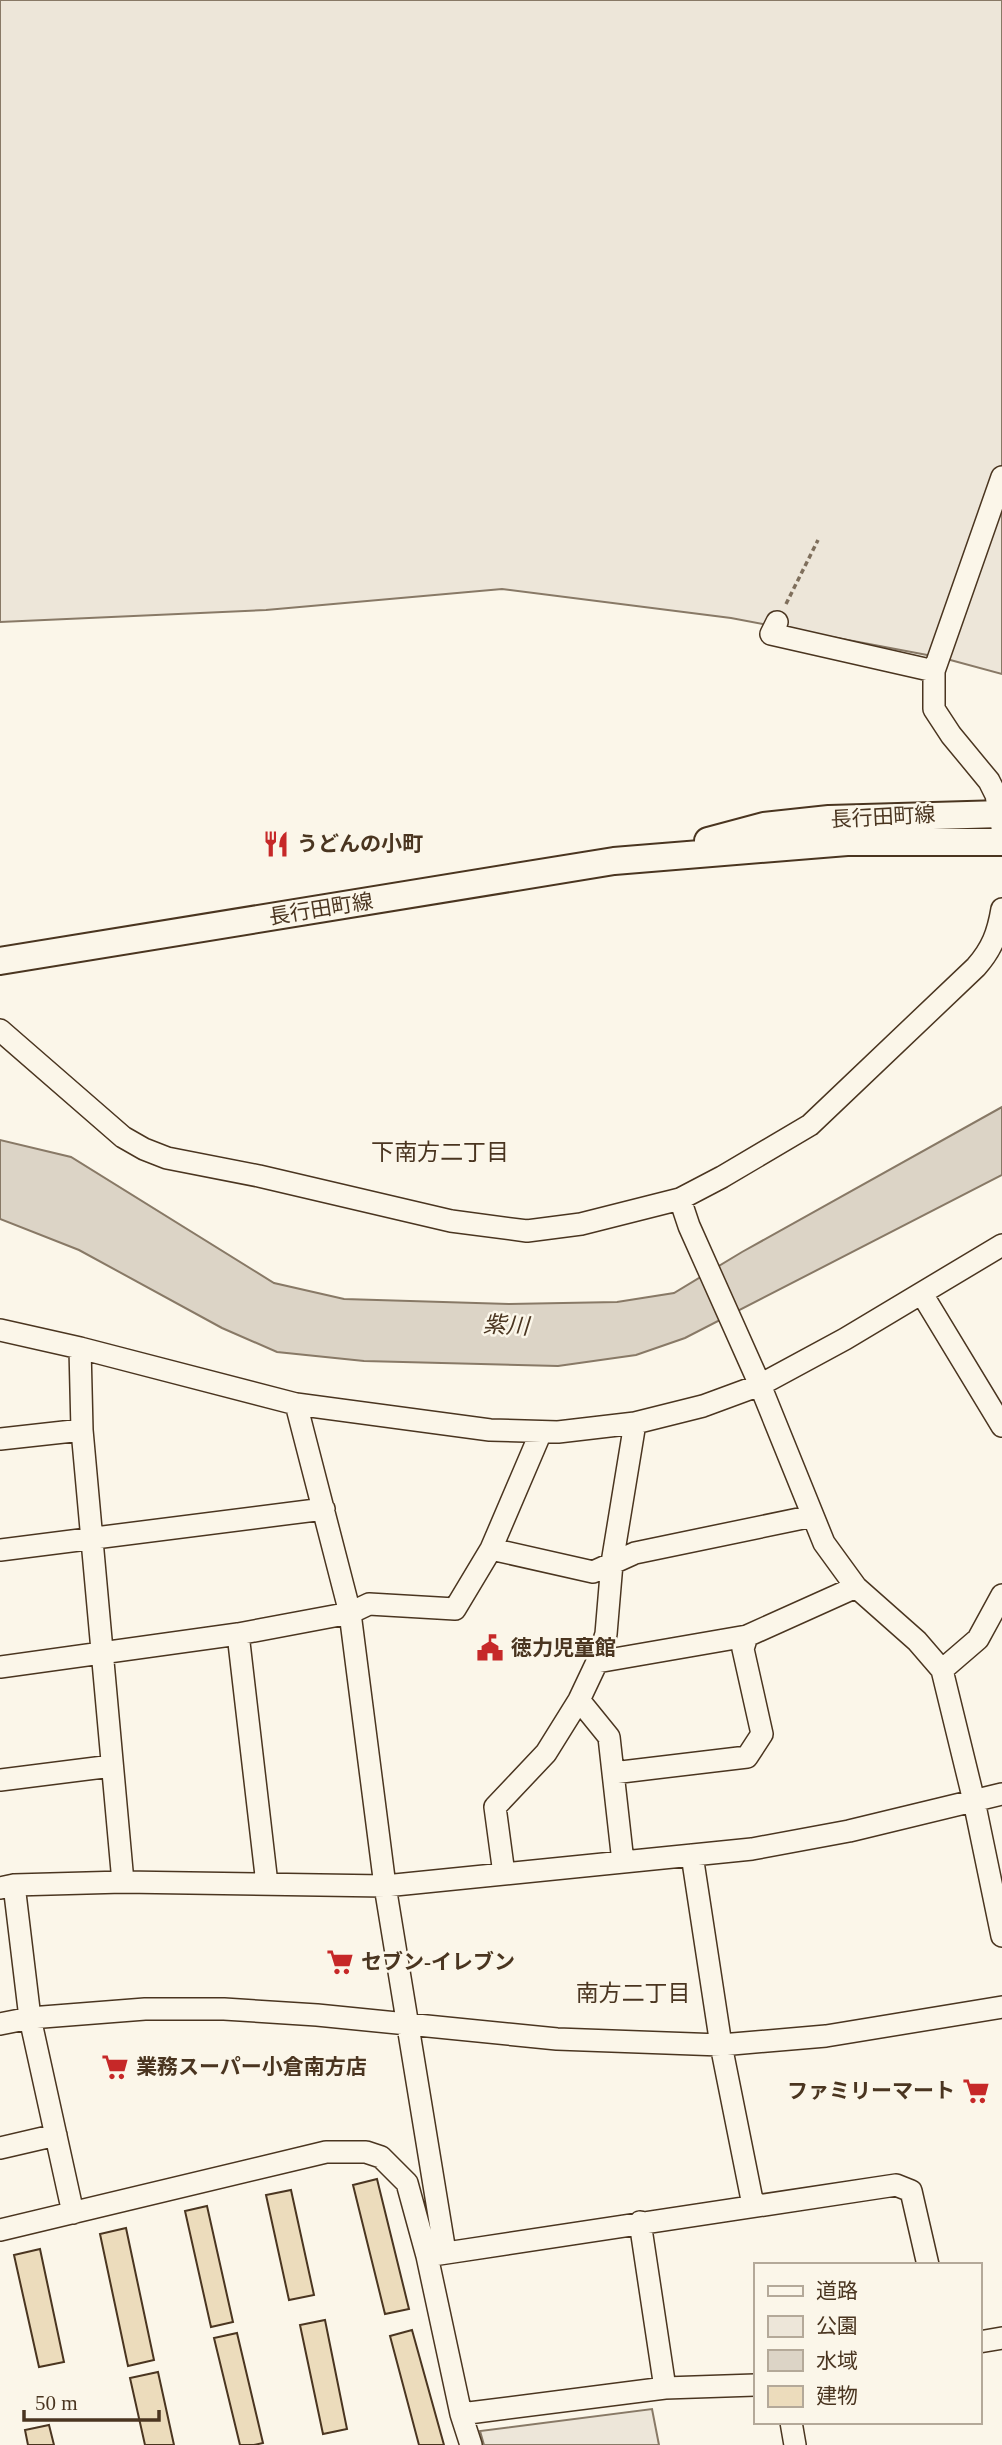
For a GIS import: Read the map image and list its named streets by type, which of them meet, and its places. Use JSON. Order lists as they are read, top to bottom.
{
  "streets": {
    "main road": ["長行田町線"]
  },
  "districts": ["下南方二丁目", "南方二丁目"],
  "water": ["紫川"],
  "places": {
    "restaurant": ["うどんの小町"],
    "public building": ["徳力児童館"],
    "supermarket": ["セブン-イレブン", "業務スーパー小倉南方店", "ファミリーマート"]
  },
  "legend": [
    "道路",
    "公園",
    "水域",
    "建物"
  ],
  "scale_bar": "50 m"
}
